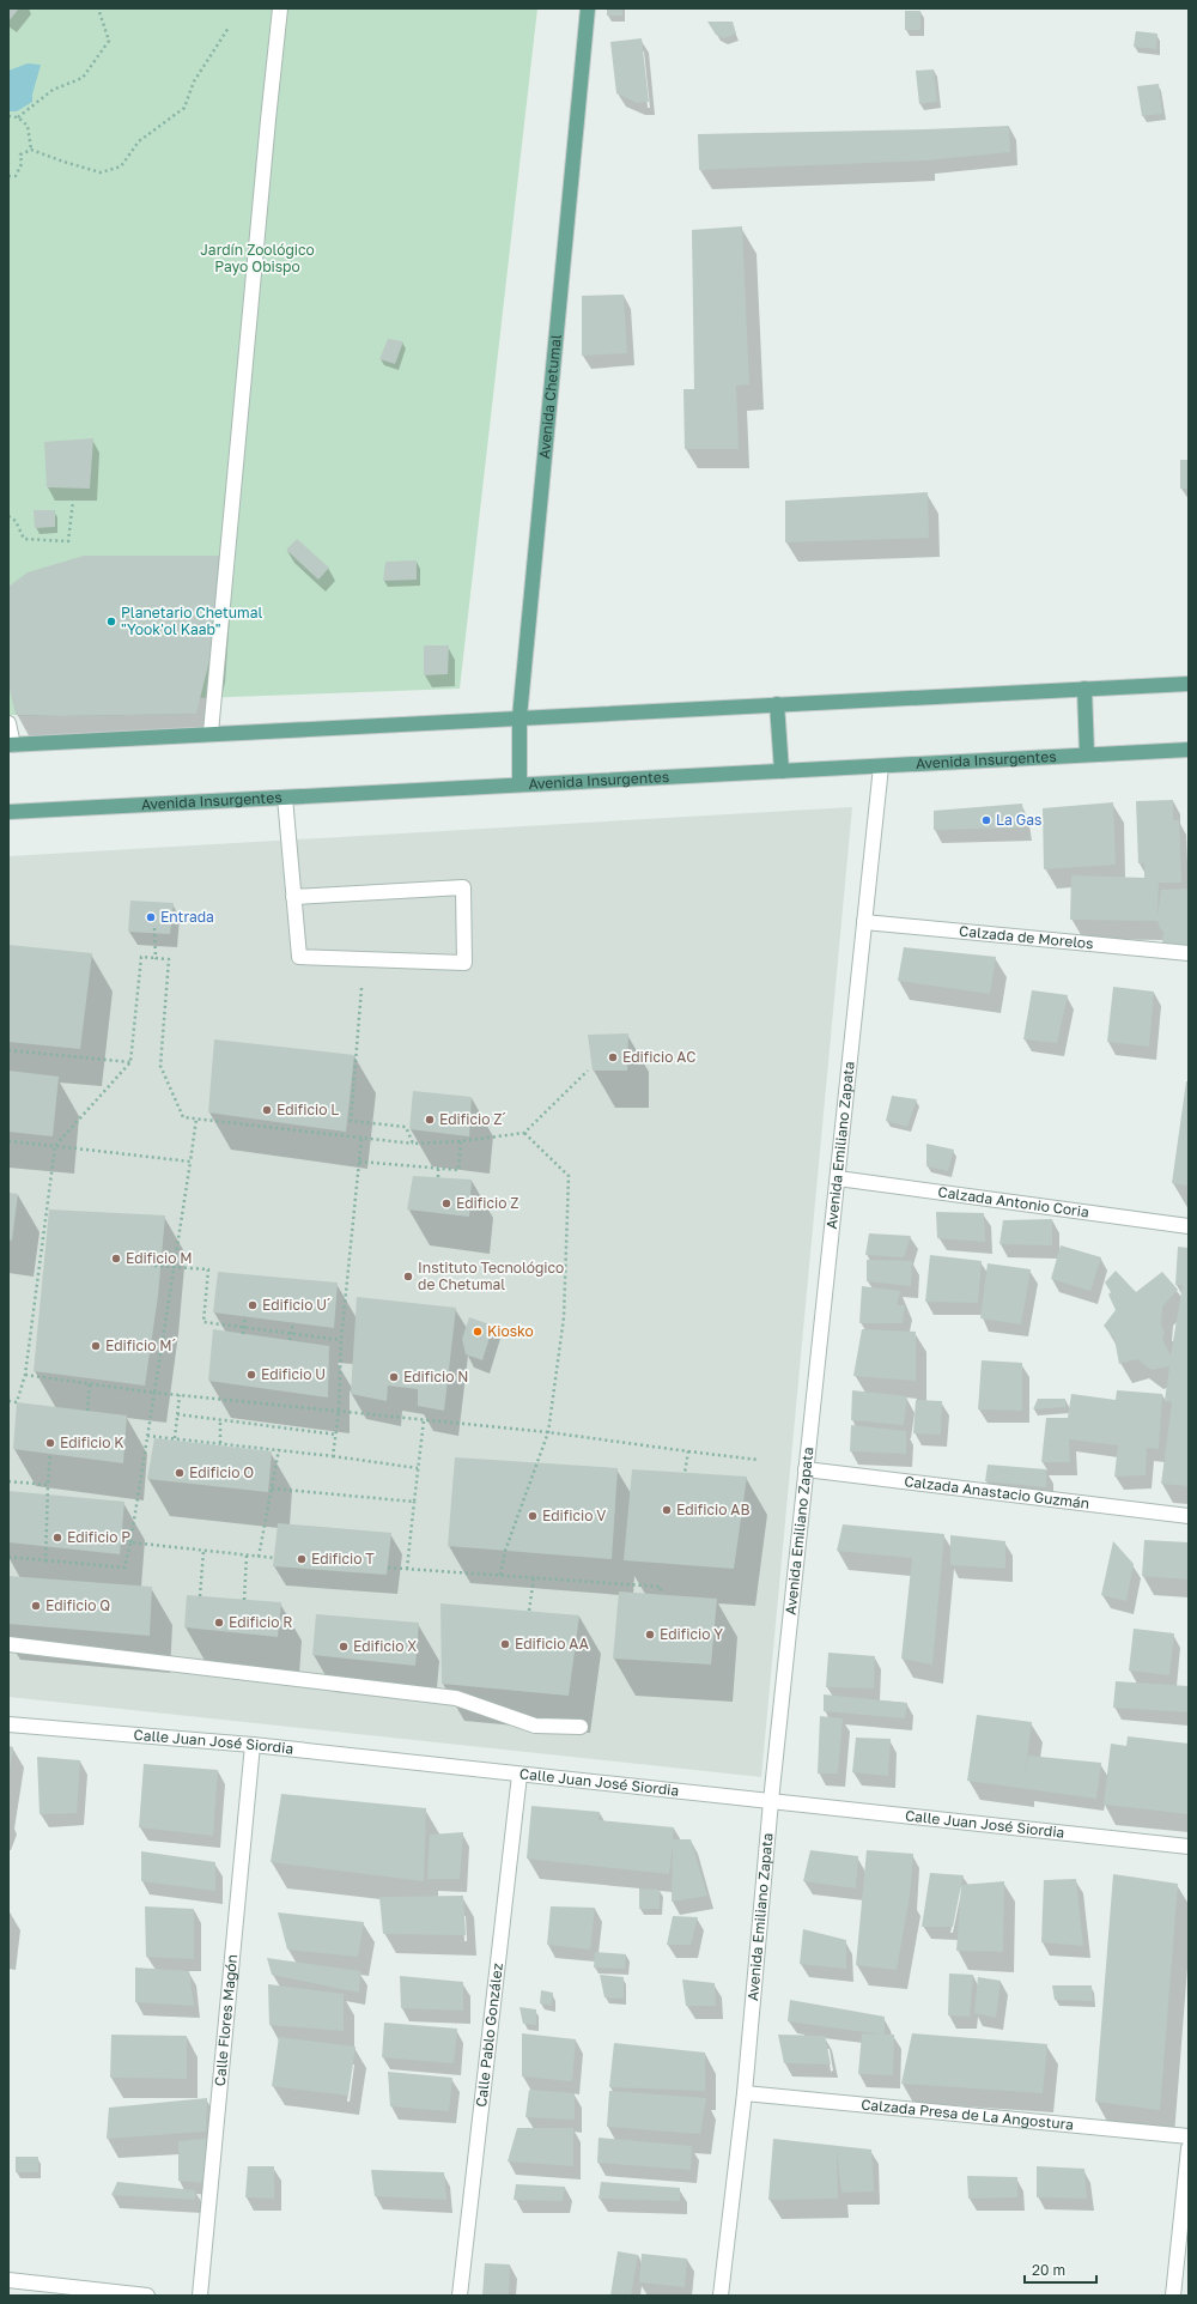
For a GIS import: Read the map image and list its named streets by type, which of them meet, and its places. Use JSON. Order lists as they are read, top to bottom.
{
  "streets": {
    "main road": ["Avenida Chetumal", "Avenida Insurgentes"],
    "street": [
      "Calzada de Morelos",
      "Avenida Emiliano Zapata",
      "Calzada Antonio Coria",
      "Calzada Anastacio Guzmán",
      "Calle Juan José Siordia",
      "Calle Flores Magón",
      "Calle Pablo González",
      "Calzada Presa de La Angostura"
    ]
  },
  "crossings": [
    ["Avenida Chetumal", "Avenida Insurgentes"],
    ["Avenida Insurgentes", "Avenida Emiliano Zapata"],
    ["Calzada de Morelos", "Avenida Emiliano Zapata"],
    ["Avenida Emiliano Zapata", "Calzada Antonio Coria"],
    ["Avenida Emiliano Zapata", "Calzada Anastacio Guzmán"],
    ["Avenida Emiliano Zapata", "Calle Juan José Siordia"],
    ["Avenida Emiliano Zapata", "Calzada Presa de La Angostura"],
    ["Calle Juan José Siordia", "Calle Flores Magón"],
    ["Calle Juan José Siordia", "Calle Pablo González"]
  ],
  "parks": ["Jardín Zoológico Payo Obispo"],
  "places": [
    "Planetario Chetumal \"Yook'ol Kaab\"",
    "La Gas",
    "Entrada",
    "Edificio AC",
    "Edificio L",
    "Edificio Z´",
    "Edificio Z",
    "Edificio M",
    "Instituto Tecnológico de Chetumal",
    "Edificio U´",
    "Kiosko",
    "Edificio M´",
    "Edificio U",
    "Edificio N",
    "Edificio K",
    "Edificio O",
    "Edificio AB",
    "Edificio V",
    "Edificio P",
    "Edificio T",
    "Edificio Q",
    "Edificio R",
    "Edificio Y",
    "Edificio AA",
    "Edificio X"
  ],
  "scale_bar": "20 m"
}
